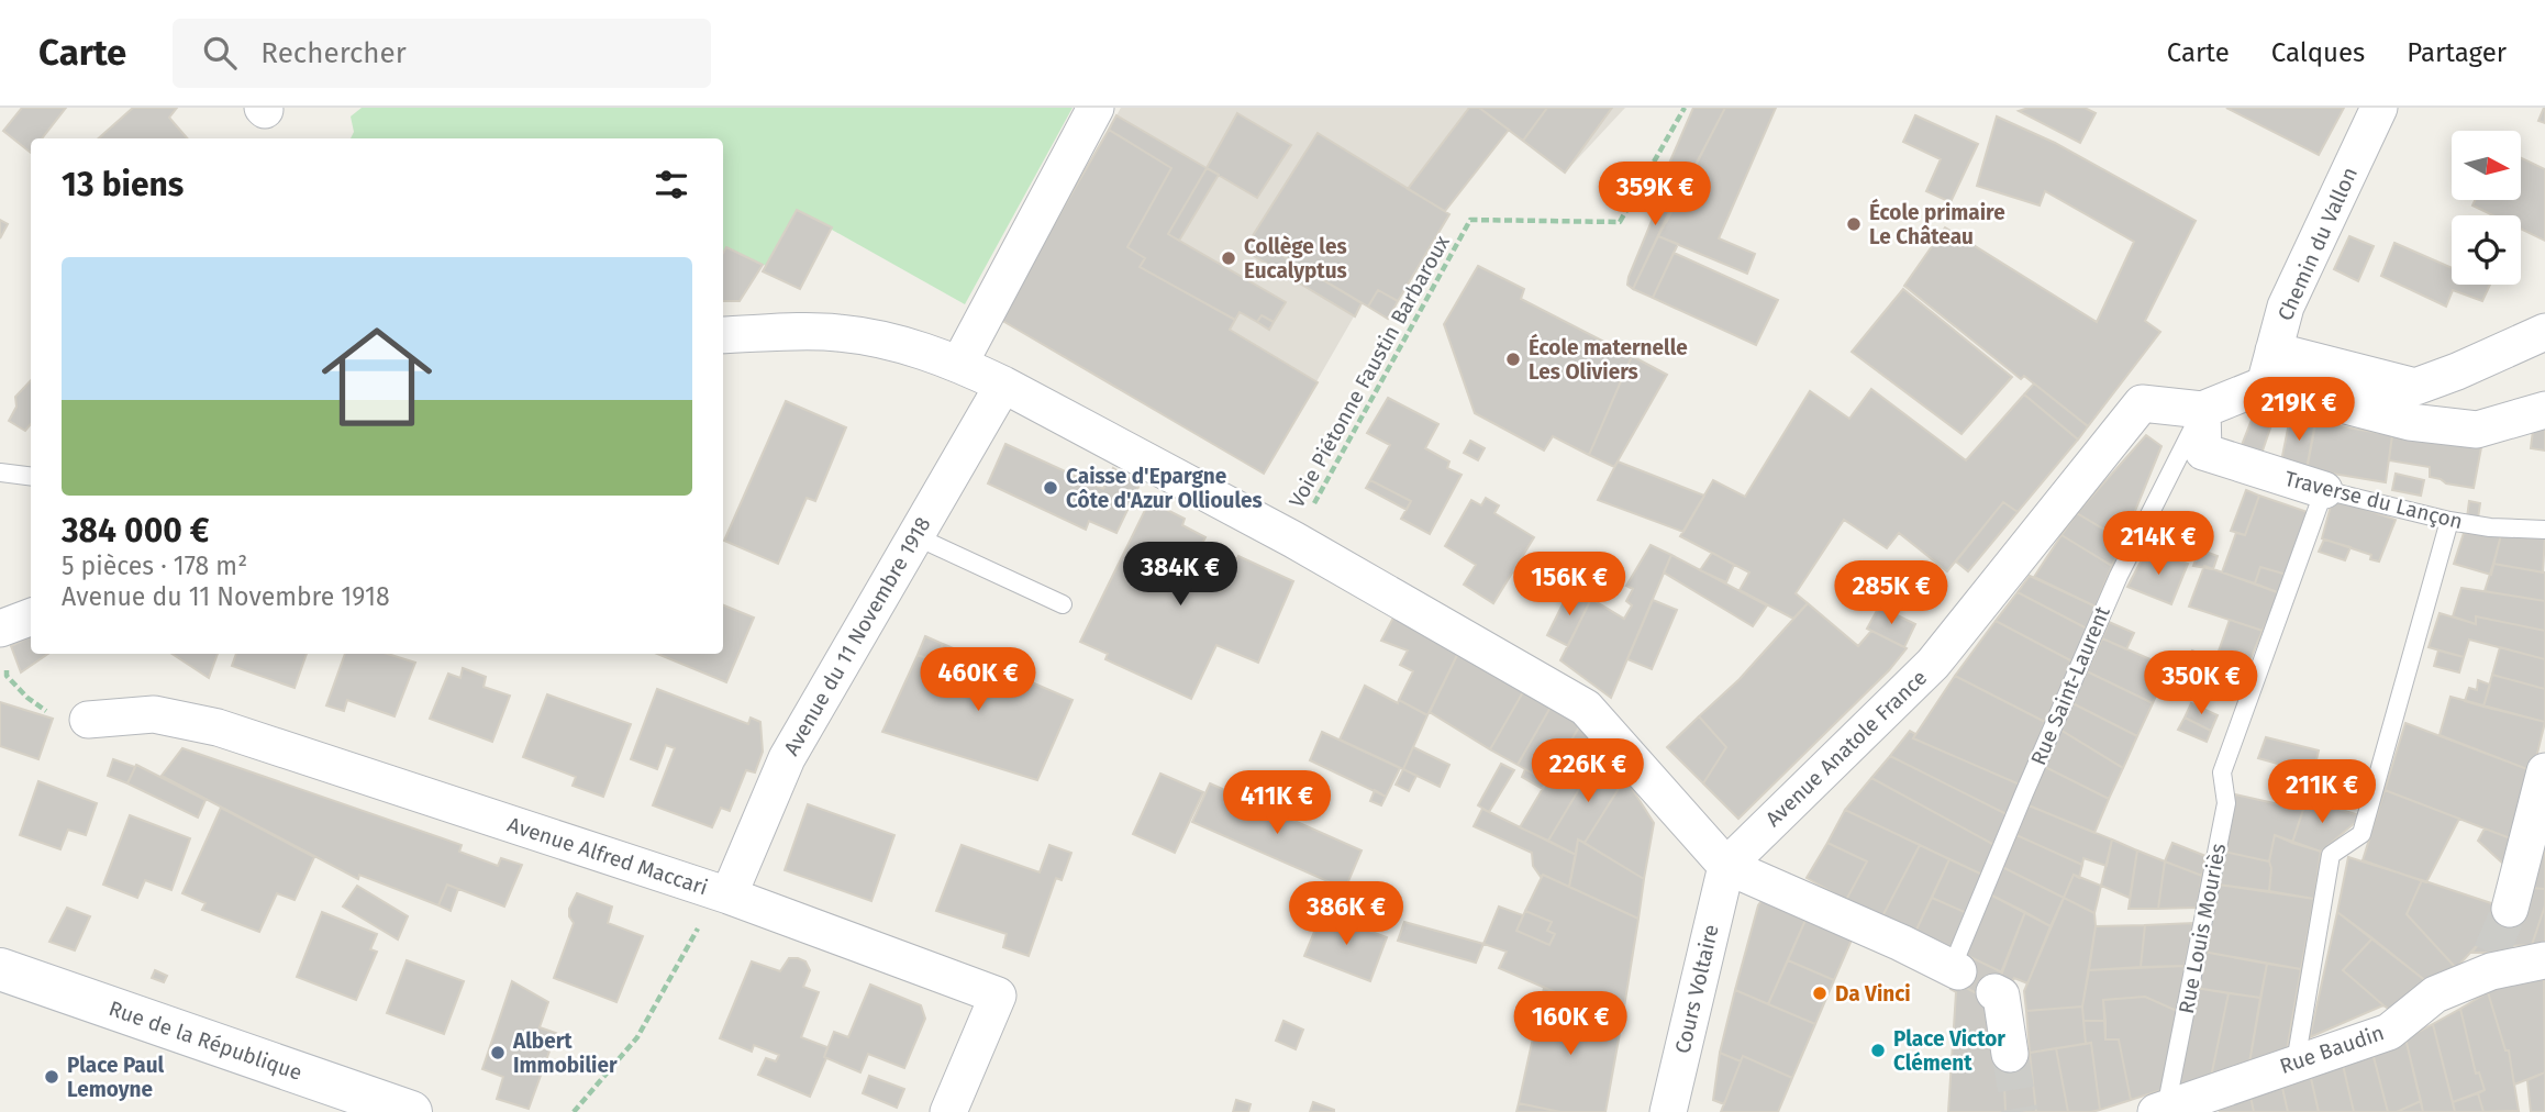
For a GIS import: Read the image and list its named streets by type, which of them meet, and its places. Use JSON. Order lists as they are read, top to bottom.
{
  "streets": {
    "main road": ["Rue de la République"],
    "street": [
      "Chemin du Vallon",
      "Traverse du Lançon",
      "Avenue du 11 Novembre 1918",
      "Avenue Anatole France",
      "Avenue Alfred Maccari",
      "Cours Voltaire",
      "Rue Baudin"
    ],
    "lane": ["Rue Saint-Laurent", "Rue Louis Mouriès"],
    "path": ["Voie Piétonne Faustin Barbaroux"]
  },
  "crossings": [
    ["Chemin du Vallon", "Avenue Anatole France"],
    ["Traverse du Lançon", "Rue Saint-Laurent"],
    ["Traverse du Lançon", "Avenue Anatole France"],
    ["Traverse du Lançon", "Rue Louis Mouriès"],
    ["Avenue du 11 Novembre 1918", "Avenue Alfred Maccari"],
    ["Rue Saint-Laurent", "Avenue Anatole France"],
    ["Avenue Anatole France", "Cours Voltaire"],
    ["Rue Louis Mouriès", "Rue Baudin"]
  ],
  "places": [
    "École primaire Le Château",
    "Collège les Eucalyptus",
    "École maternelle Les Oliviers",
    "Caisse d'Epargne Côte d'Azur Ollioules",
    "Da Vinci",
    "Place Victor Clément",
    "Albert Immobilier",
    "Place Paul Lemoyne"
  ],
  "north": "right",
  "page": {
    "header": "Carte",
    "search": "Rechercher",
    "nav": ["Carte", "Calques", "Partager"],
    "heading": "13 biens",
    "price": [
      "359K €",
      "219K €",
      "214K €",
      "384K €",
      "156K €",
      "285K €",
      "460K €",
      "350K €",
      "226K €",
      "211K €",
      "411K €",
      "386K €",
      "160K €"
    ],
    "list": [
      {
        "name": "384 000 €",
        "note": "5 pièces · 178 m² · Avenue du 11 Novembre 1918"
      }
    ]
  }
}
